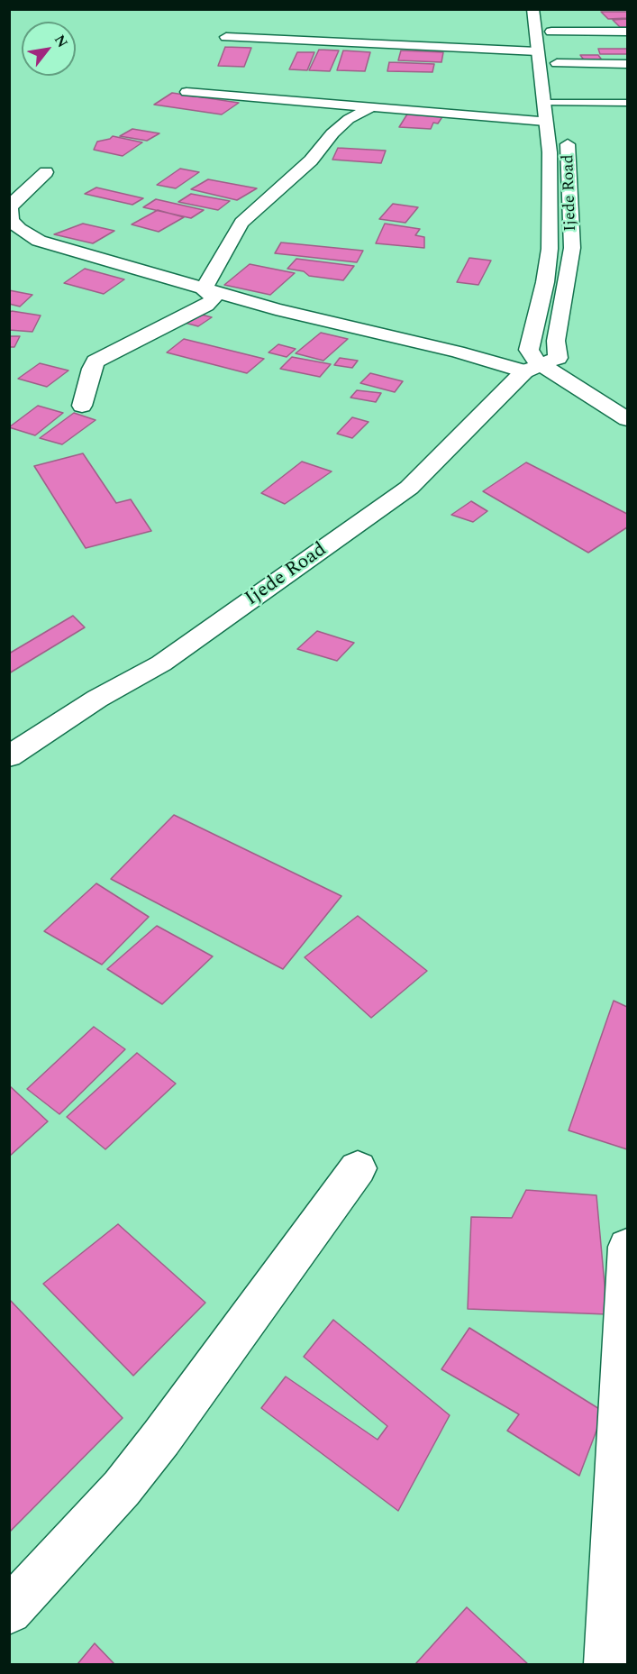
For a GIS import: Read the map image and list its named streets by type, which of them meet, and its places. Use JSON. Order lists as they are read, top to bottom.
{
  "streets": {
    "street": ["Ijede Road"]
  },
  "north": "top right"
}
